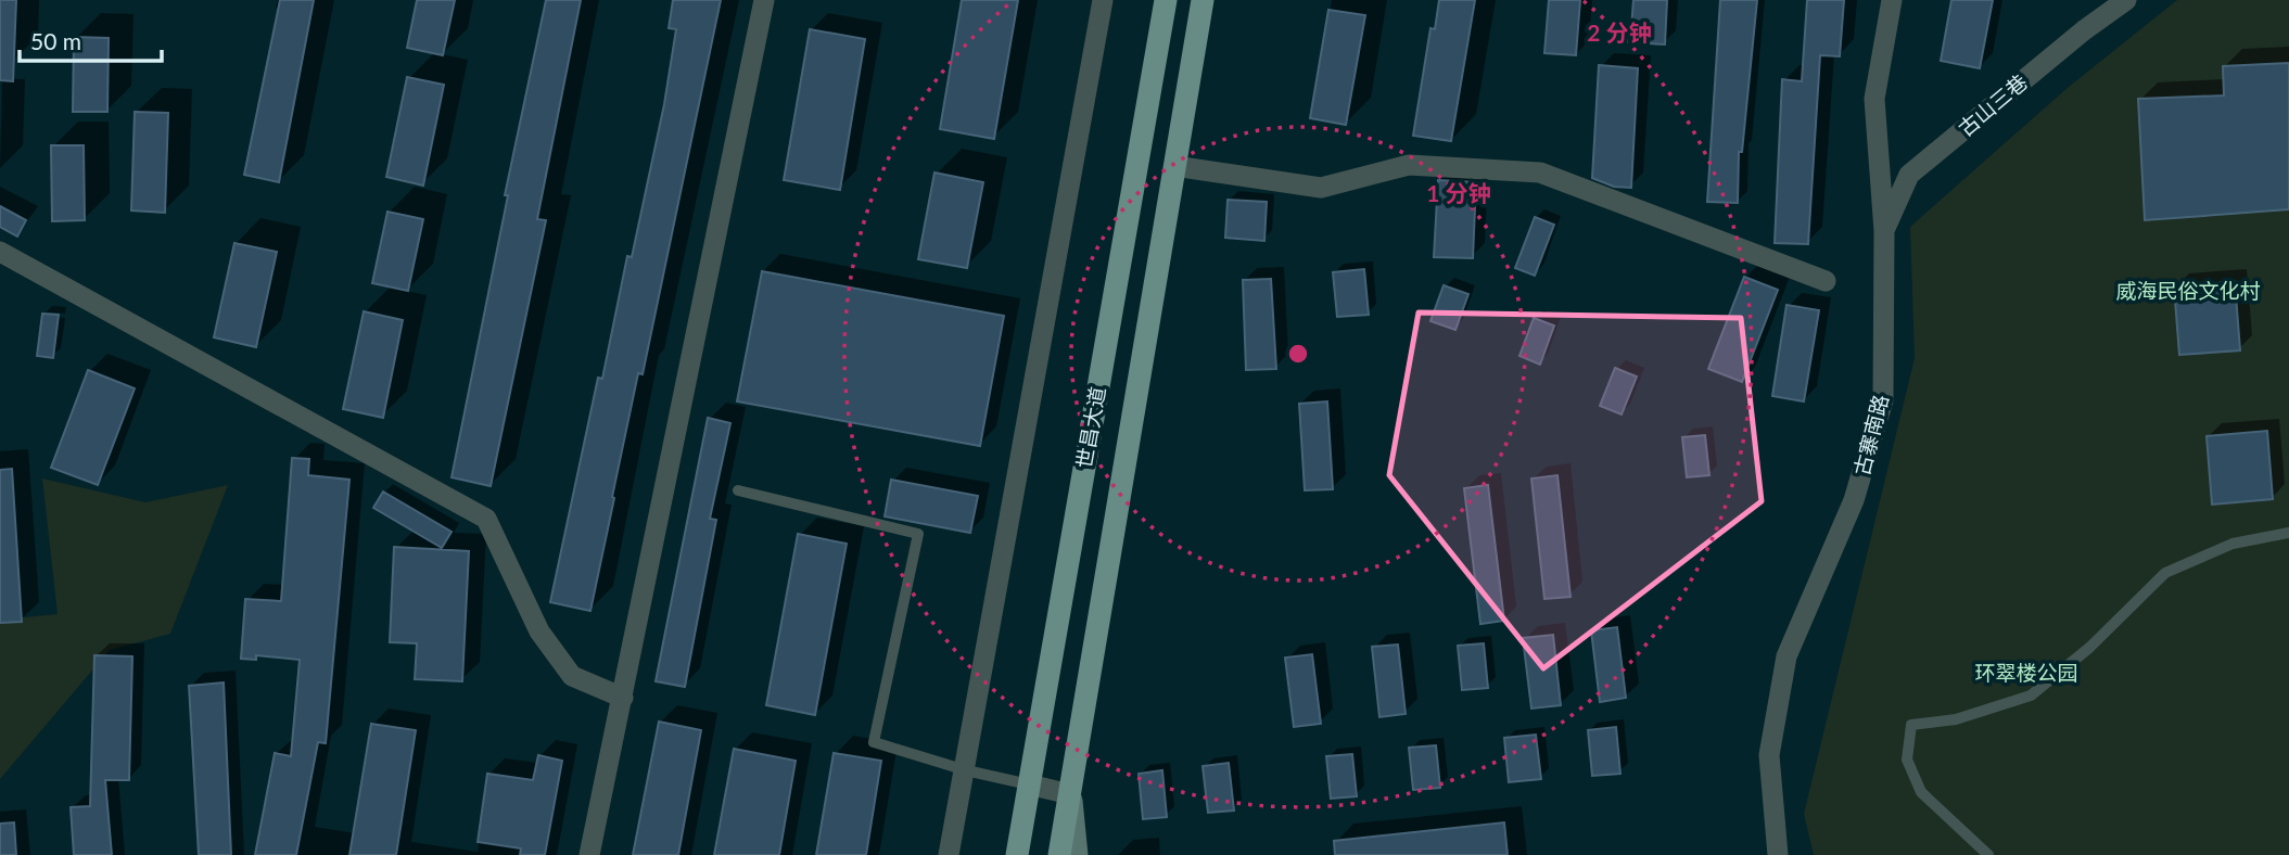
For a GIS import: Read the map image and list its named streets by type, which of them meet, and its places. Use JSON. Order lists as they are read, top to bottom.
{
  "streets": {
    "main road": ["世昌大道"],
    "street": ["古山三巷", "古寨南路"]
  },
  "crossings": [
    ["古山三巷", "古寨南路"]
  ],
  "parks": ["威海民俗文化村", "环翠楼公园"],
  "scale_bar": "50 m",
  "rings": ["2 分钟", "1 分钟"]
}
